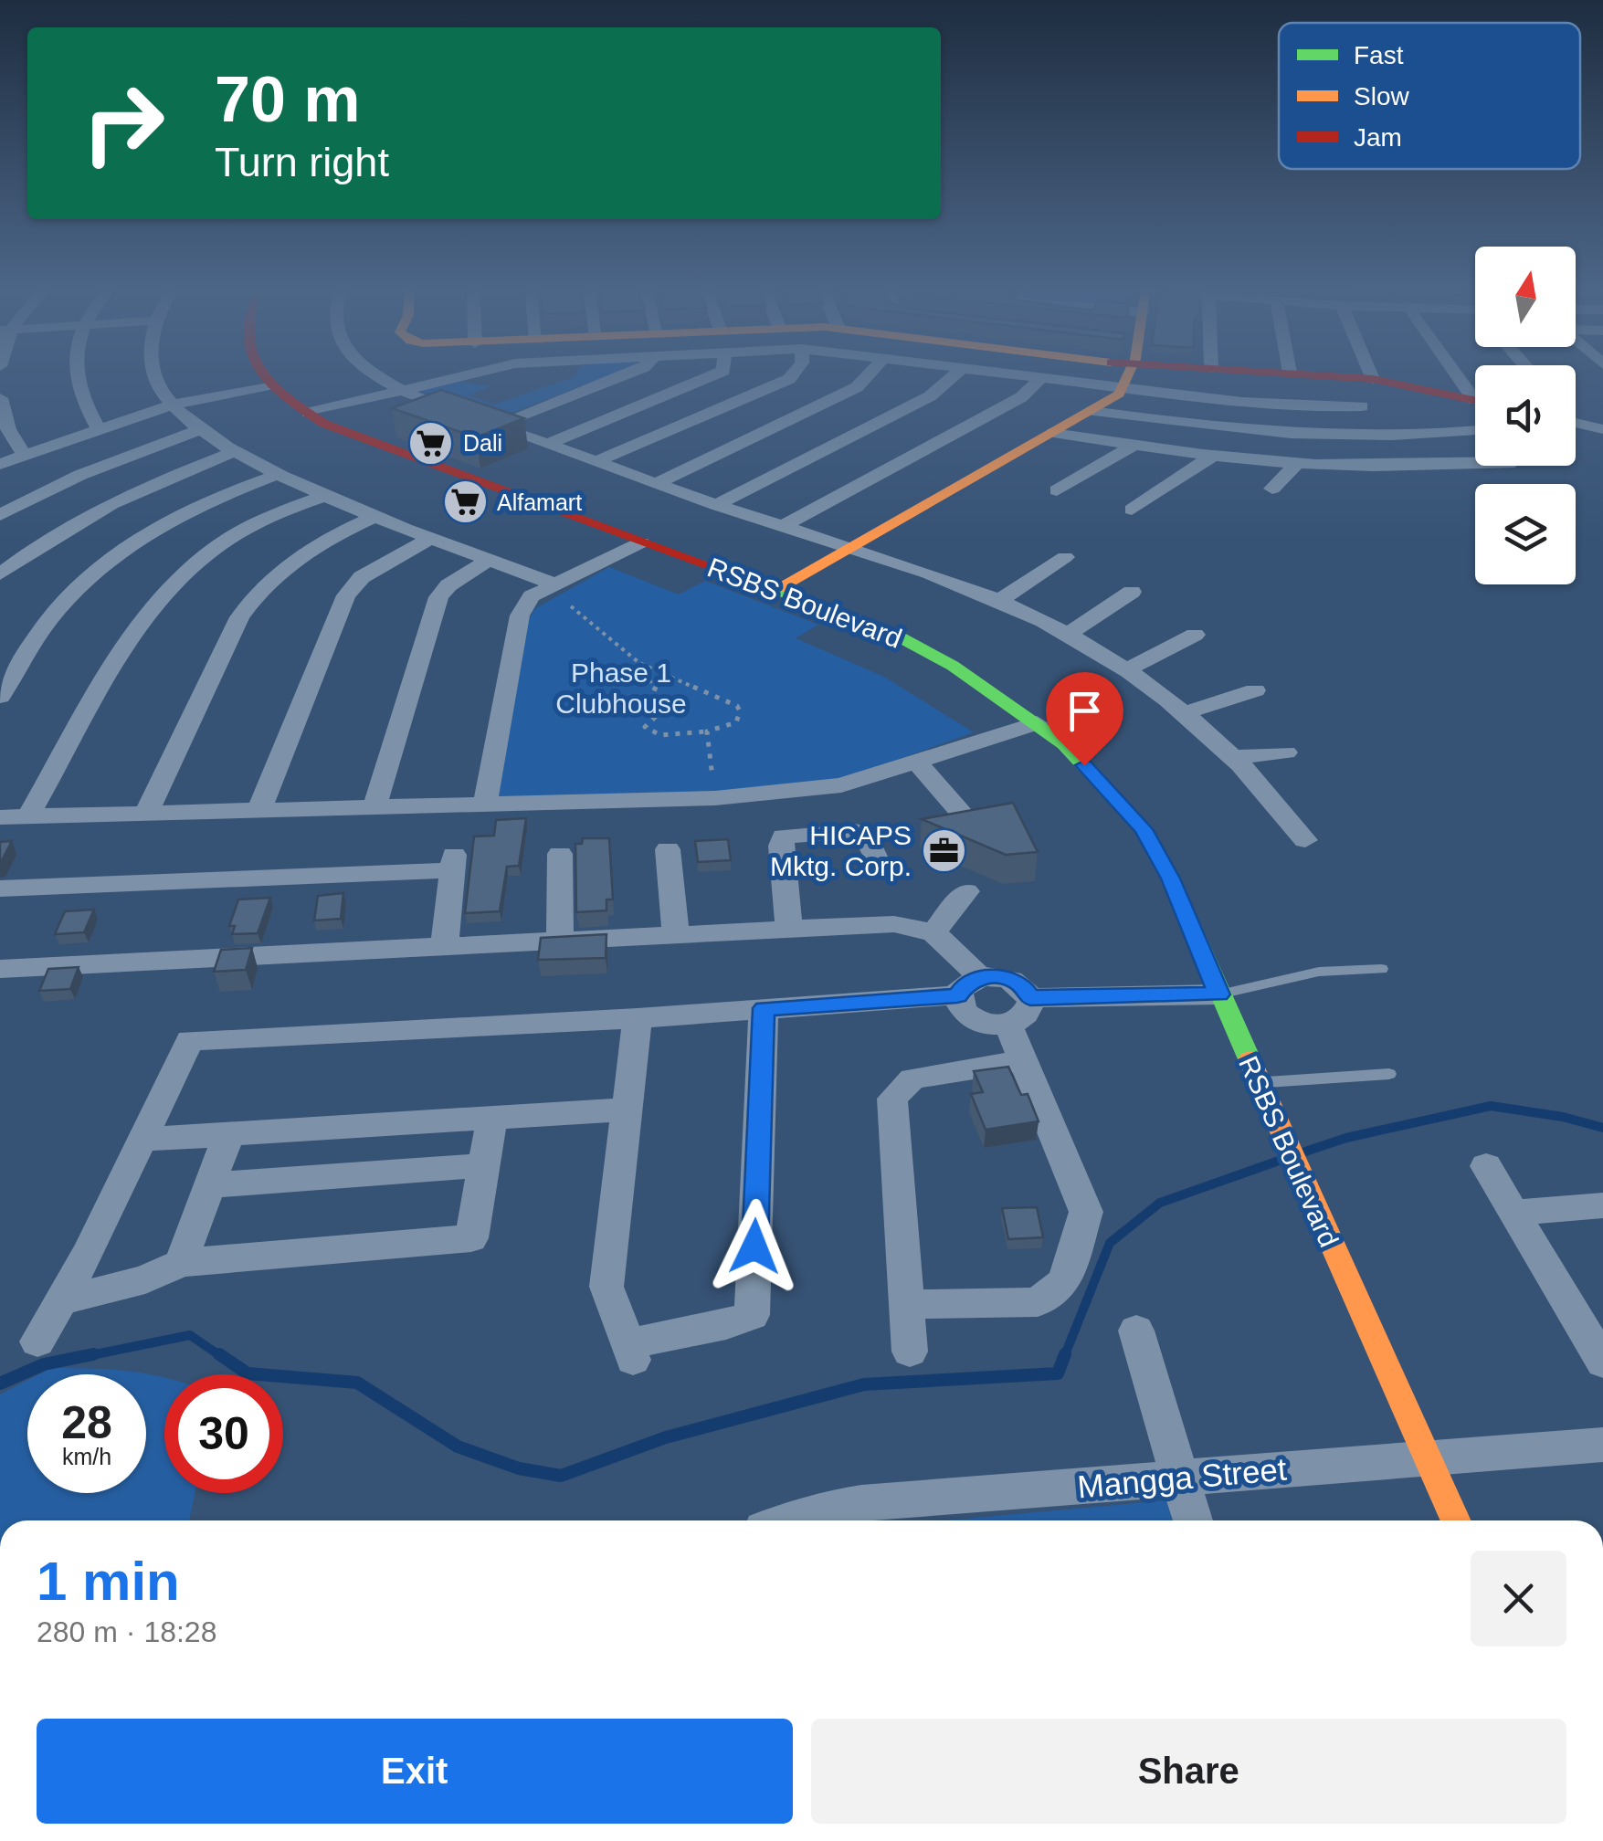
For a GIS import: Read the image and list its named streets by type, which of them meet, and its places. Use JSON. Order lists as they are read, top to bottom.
{
  "streets": {
    "street": ["RSBS Boulevard", "Mangga Street"]
  },
  "crossings": [
    ["RSBS Boulevard", "Mangga Street"]
  ],
  "parks": ["Phase 1 Clubhouse"],
  "places": {
    "supermarket": ["Dali", "Alfamart"],
    "office": ["HICAPS Mktg. Corp."]
  },
  "legend": ["Fast", "Slow", "Jam"],
  "north": "top",
  "page": {
    "turn": ["70 m", "Turn right"],
    "speed": "28 km/h",
    "limit": "30",
    "heading": ["1 min", "280 m · 18:28"],
    "buttons": ["Exit", "Share"]
  }
}
